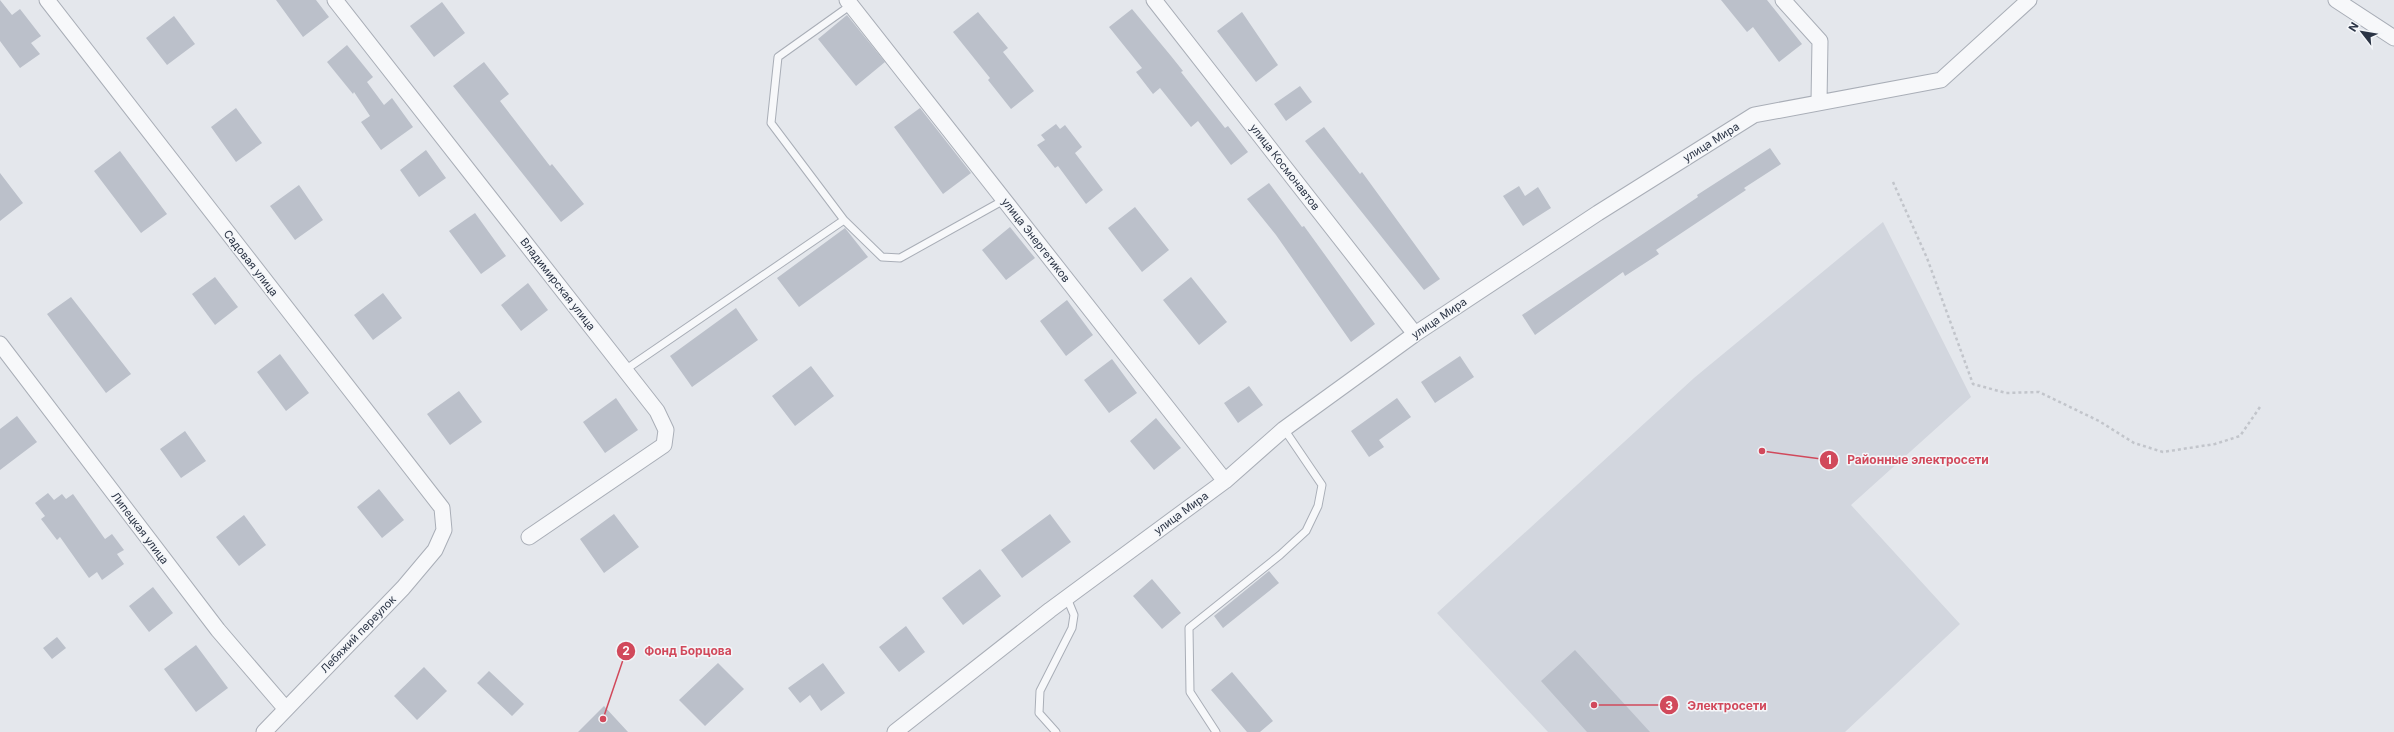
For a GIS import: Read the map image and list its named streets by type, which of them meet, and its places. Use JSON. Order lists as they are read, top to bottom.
{
  "streets": {
    "street": [
      "улица Мира",
      "улица Космонавтов",
      "улица Энергетиков",
      "Садовая улица",
      "Владимирская улица",
      "Липецкая улица",
      "Лебяжий переулок"
    ]
  },
  "crossings": [
    ["улица Мира", "улица Космонавтов"],
    ["улица Мира", "улица Энергетиков"],
    ["Садовая улица", "Лебяжий переулок"],
    ["Липецкая улица", "Лебяжий переулок"]
  ],
  "places": ["Районные электросети", "Электросети", "Фонд Борцова"],
  "north": "top left"
}
